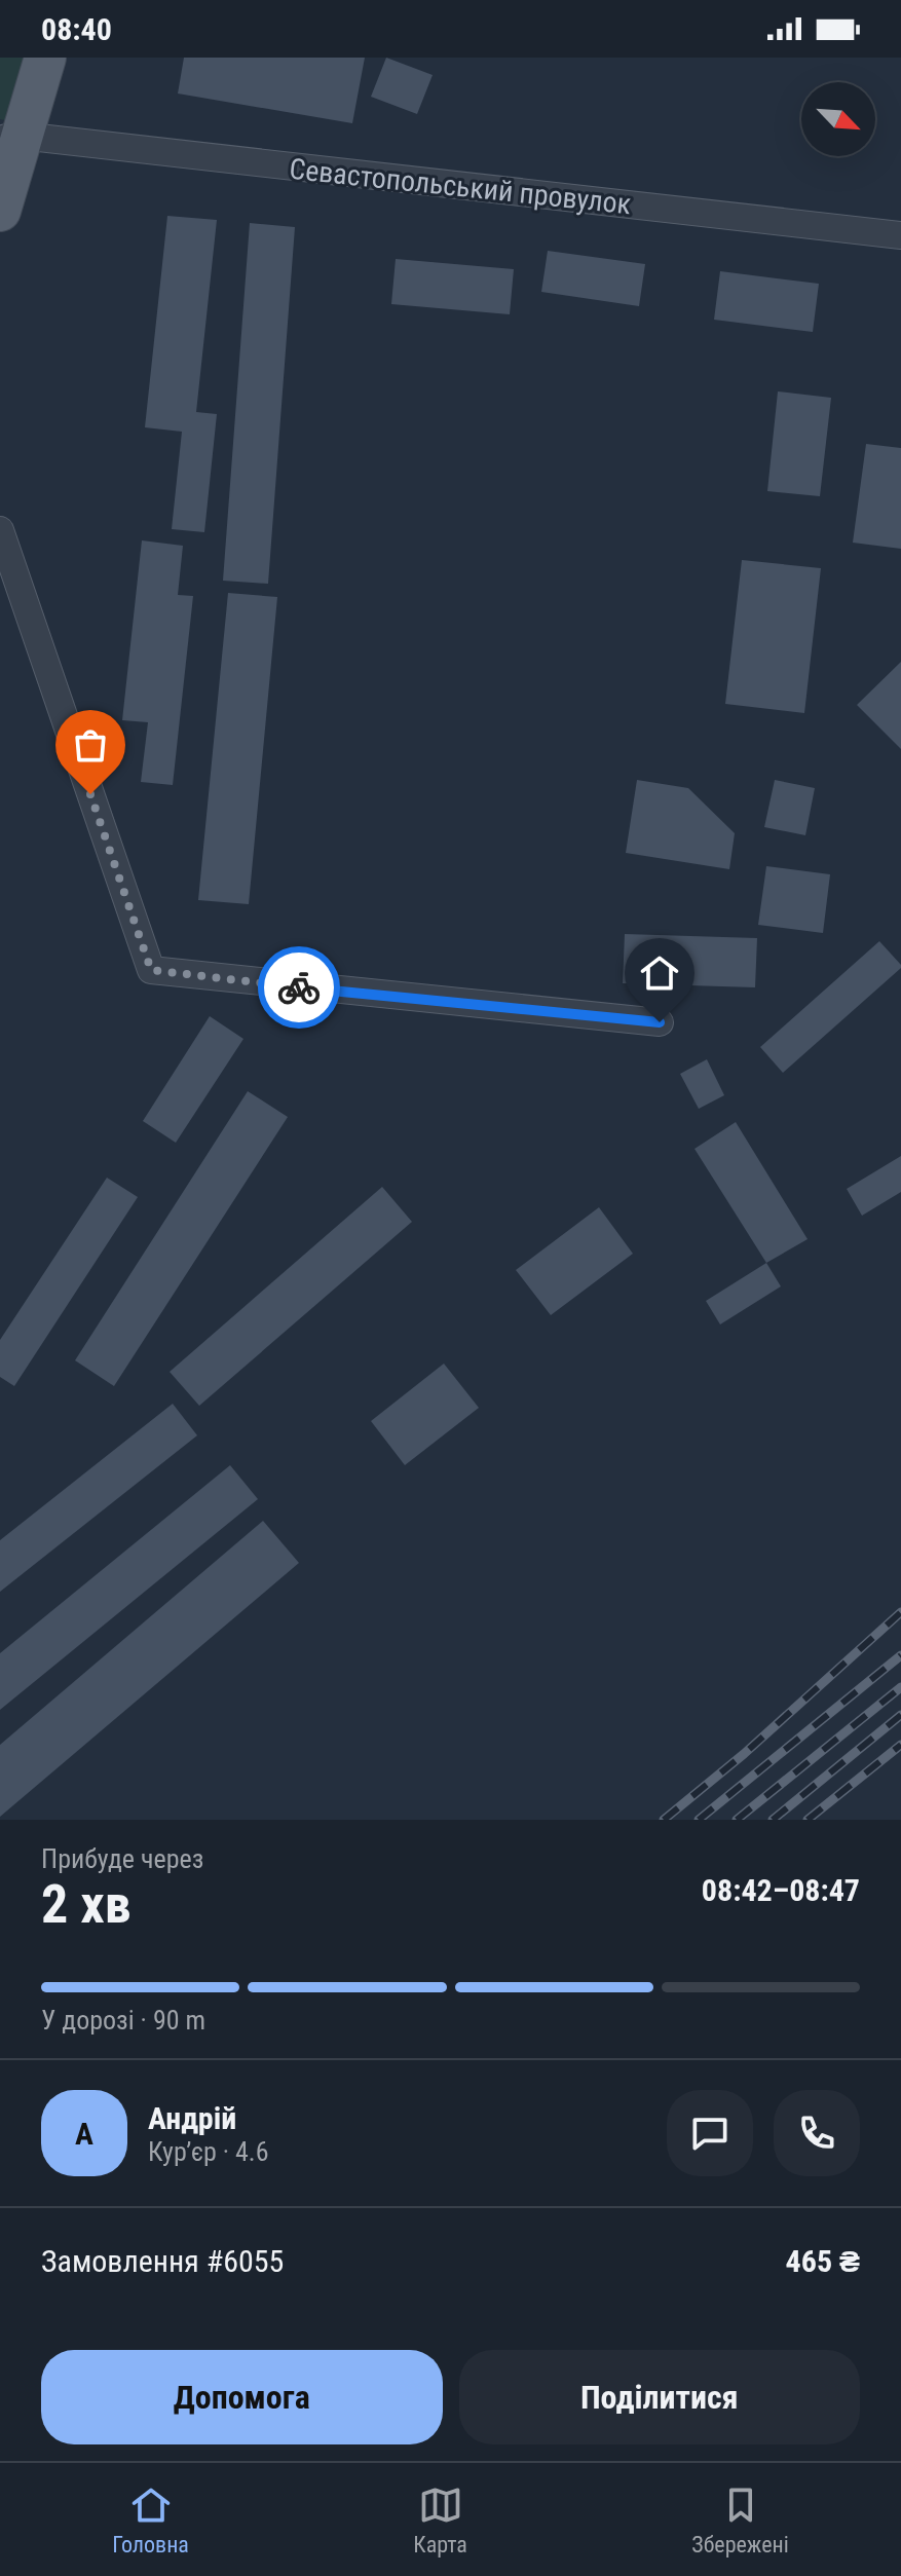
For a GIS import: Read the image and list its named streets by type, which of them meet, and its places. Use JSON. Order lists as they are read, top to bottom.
{
  "streets": {
    "street": ["Севастопольський провулок"]
  },
  "north": "bottom right",
  "page": {
    "status": "08:40",
    "heading": ["2 хв", "Прибуде через", "08:42–08:47"],
    "panel": [
      "Андрій",
      "Кур’єр · 4.6",
      "Замовлення #6055",
      "465 ₴"
    ],
    "bar": "У дорозі · 90 m",
    "round": "А",
    "buttons": ["Допомога", "Поділитися"],
    "tabs": ["Головна", "Карта", "Збережені"]
  }
}
